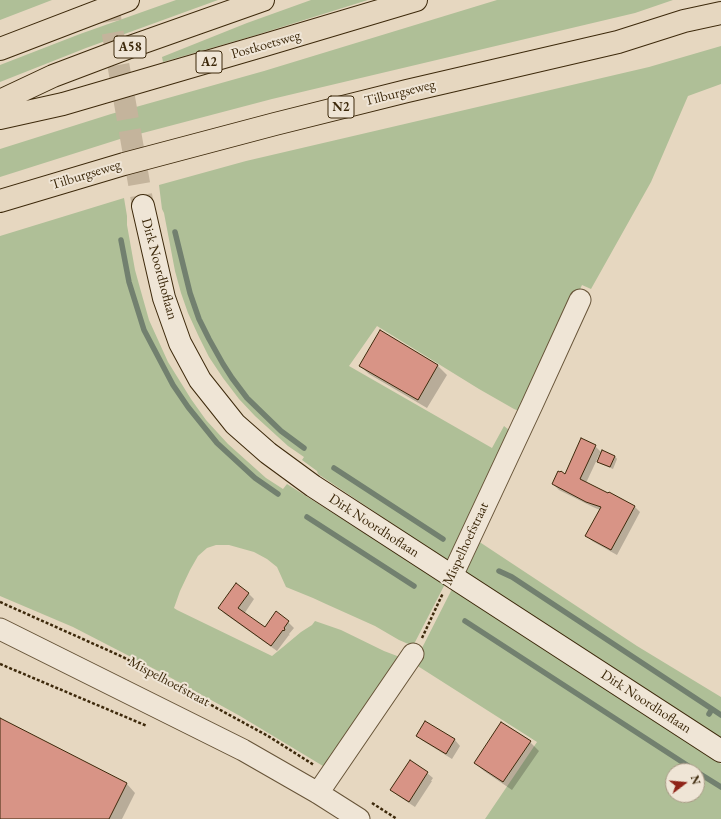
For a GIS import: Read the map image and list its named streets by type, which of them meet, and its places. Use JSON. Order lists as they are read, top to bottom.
{
  "streets": {
    "highway": [
      "Postkoetsweg",
      "A58",
      "A2",
      "Tilburgseweg",
      "N2"
    ],
    "street": ["Dirk Noordhoflaan", "Mispelhoefstraat"]
  },
  "crossings": [
    ["Tilburgseweg", "N2"],
    ["Dirk Noordhoflaan", "Mispelhoefstraat"]
  ],
  "north": "right"
}
